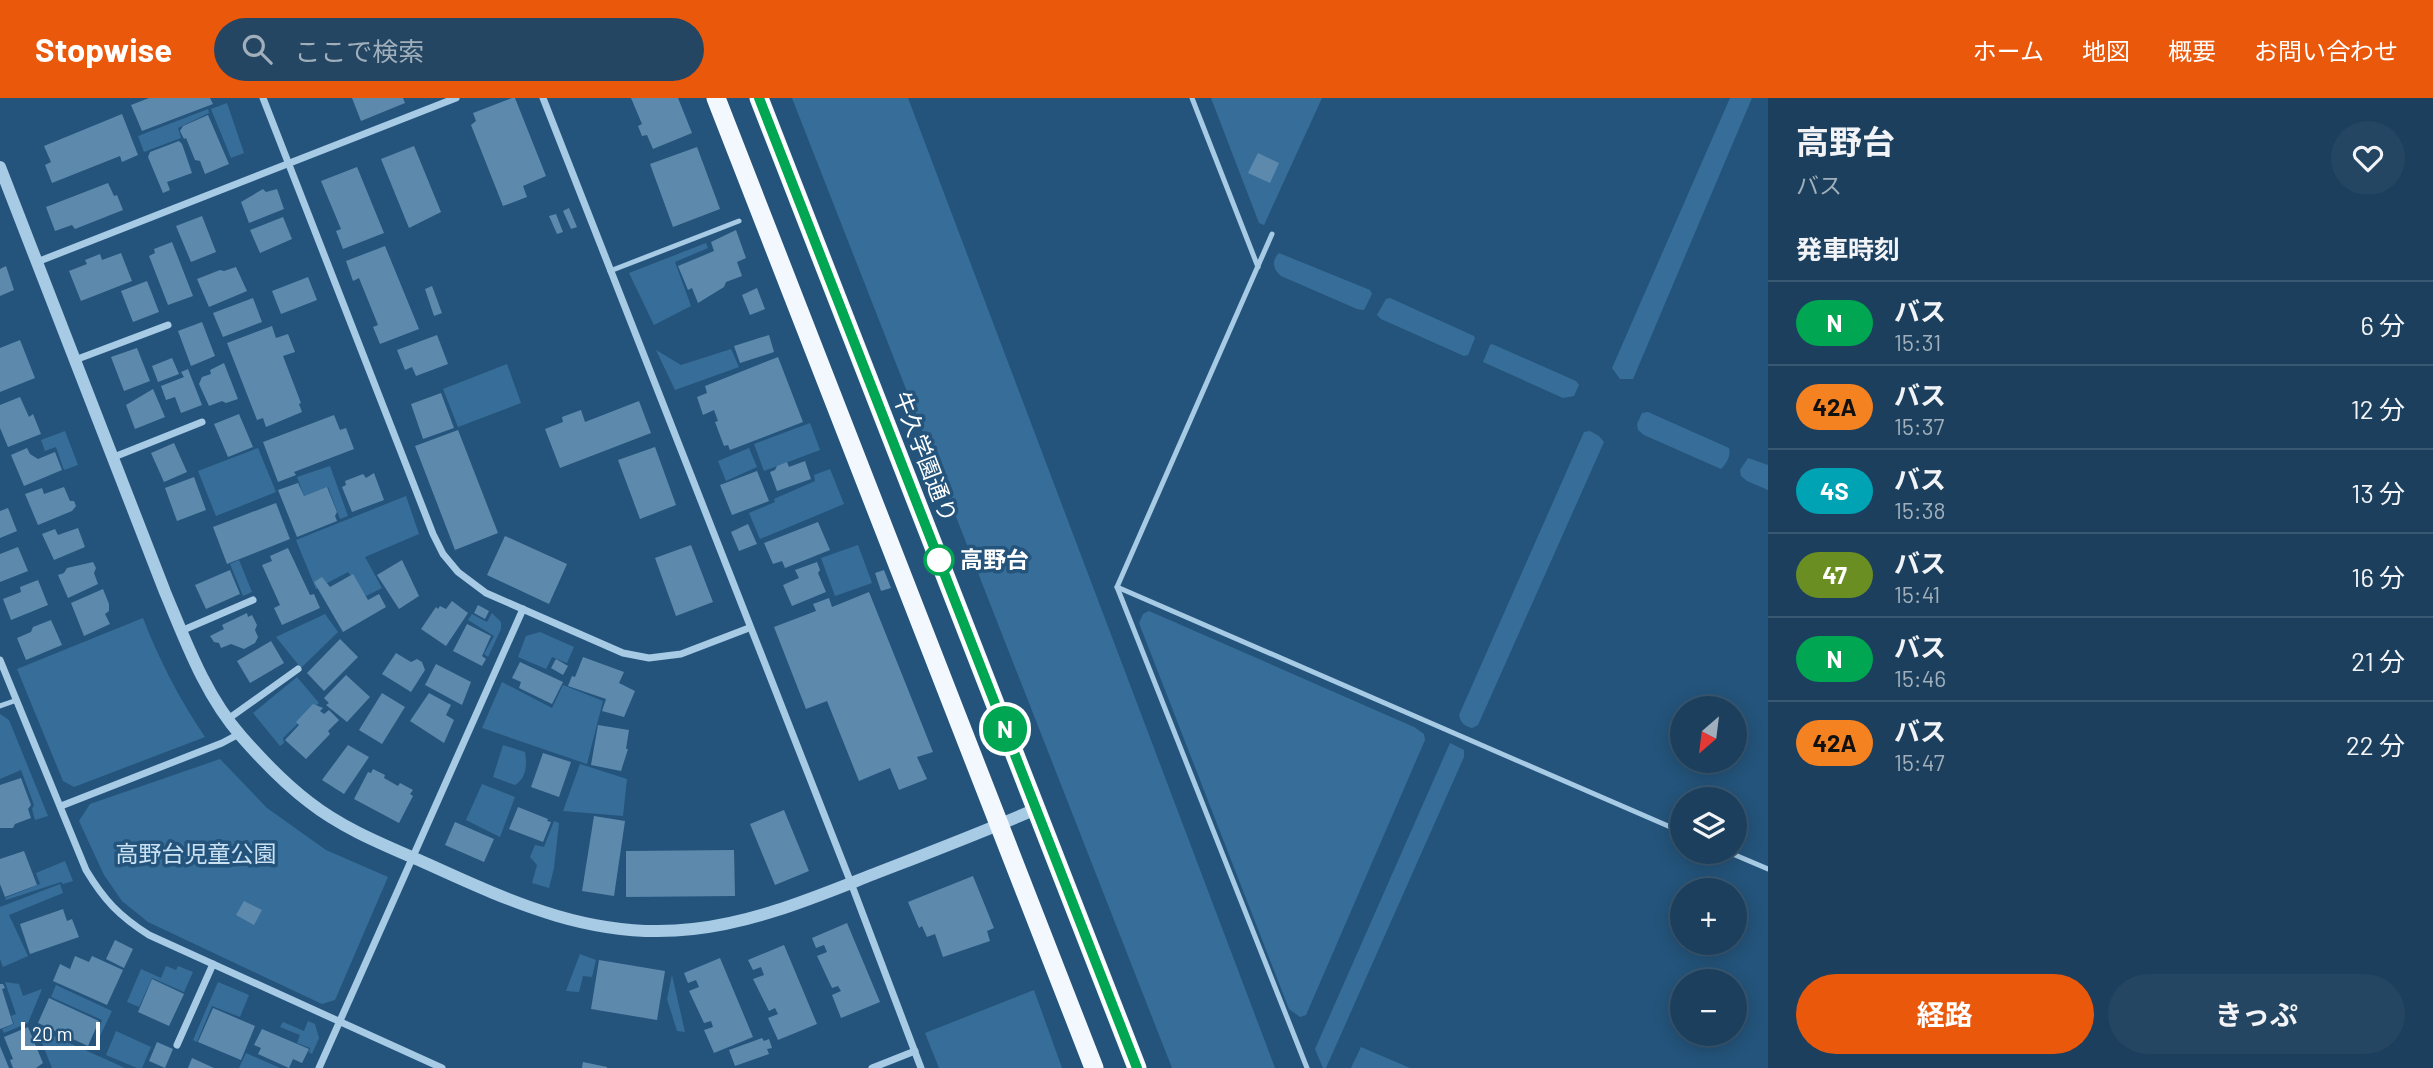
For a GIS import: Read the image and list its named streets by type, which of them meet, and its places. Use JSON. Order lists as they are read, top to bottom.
{
  "streets": {
    "highway": ["牛久学園通り"]
  },
  "parks": ["高野台児童公園"],
  "places": ["高野台"],
  "lines": ["bus line N"],
  "scale_bar": "20 m",
  "north": "bottom left",
  "page": {
    "header": "Stopwise",
    "search": "ここで検索",
    "nav": [
      "ホーム",
      "地図",
      "概要",
      "お問い合わせ"
    ],
    "on_map": "N",
    "heading": [
      ["高野台", "バス"],
      "発車時刻"
    ],
    "list": [
      {
        "mark": "N",
        "name": "バス",
        "note": "15:31",
        "value": "6 分"
      },
      {
        "mark": "42A",
        "name": "バス",
        "note": "15:37",
        "value": "12 分"
      },
      {
        "mark": "4S",
        "name": "バス",
        "note": "15:38",
        "value": "13 分"
      },
      {
        "mark": "47",
        "name": "バス",
        "note": "15:41",
        "value": "16 分"
      },
      {
        "mark": "N",
        "name": "バス",
        "note": "15:46",
        "value": "21 分"
      },
      {
        "mark": "42A",
        "name": "バス",
        "note": "15:47",
        "value": "22 分"
      }
    ],
    "map_buttons": ["+", "−"],
    "buttons": ["経路", "きっぷ"],
    "scale": "20 m"
  }
}
